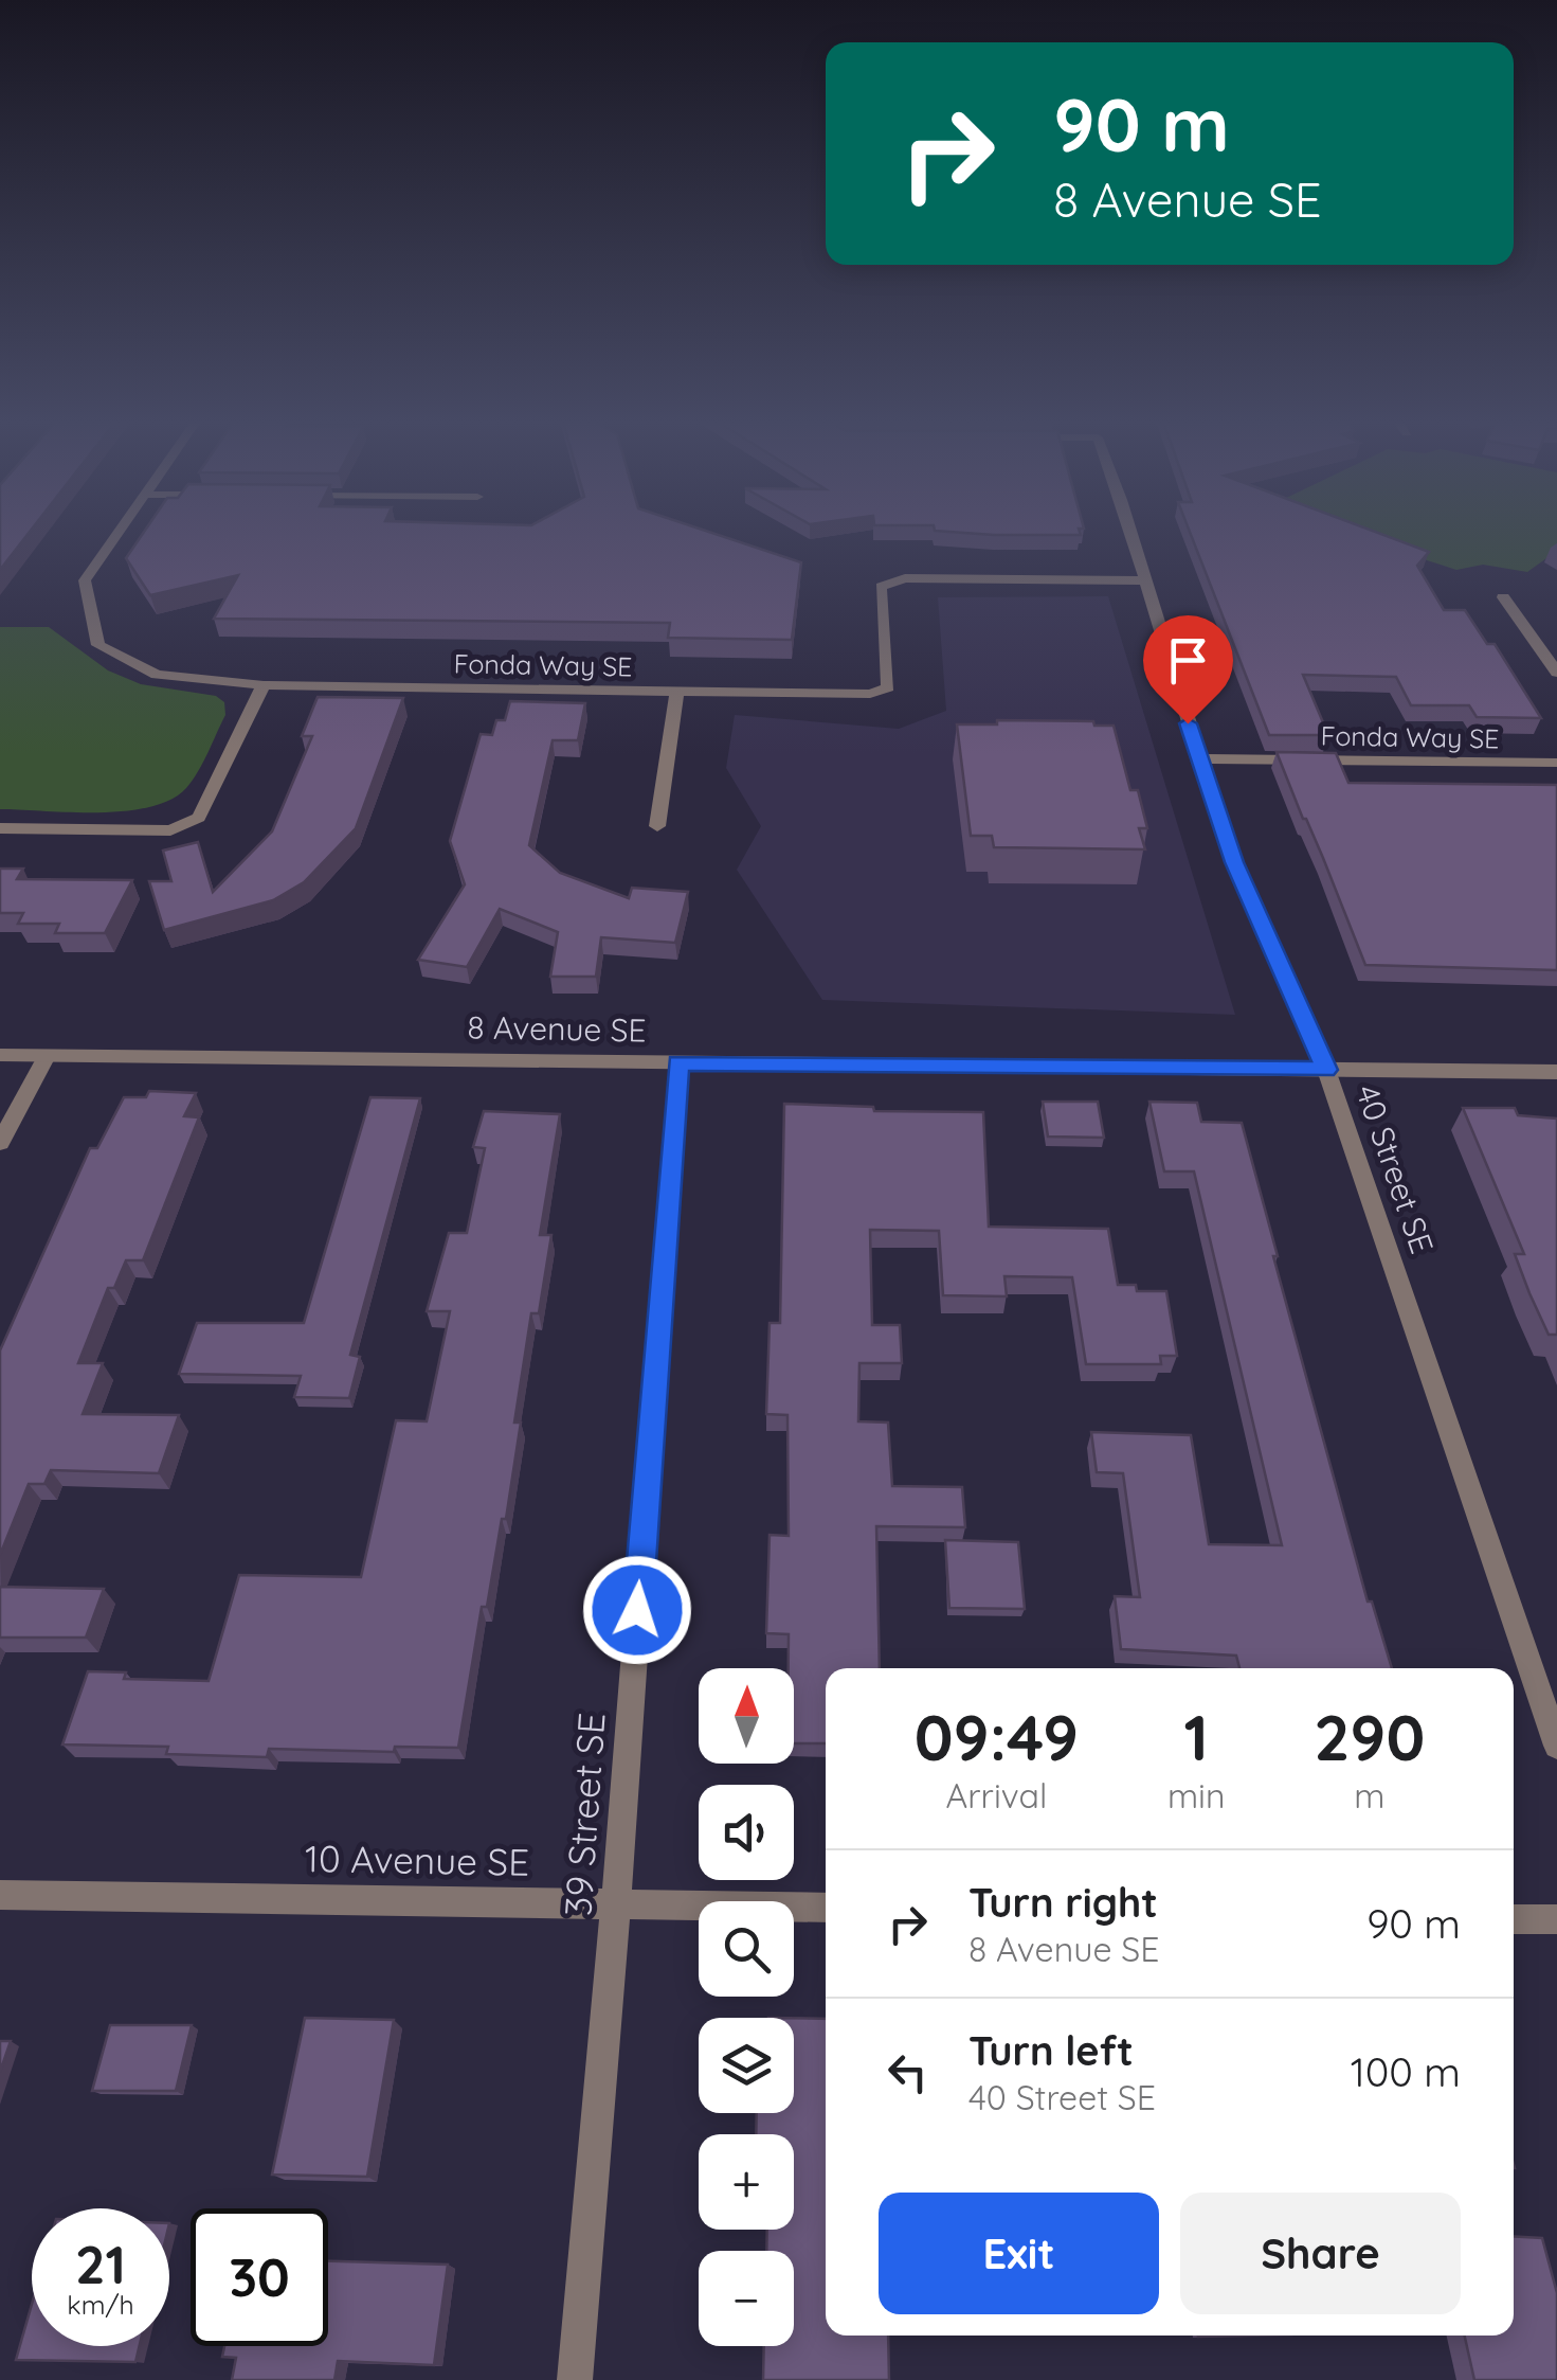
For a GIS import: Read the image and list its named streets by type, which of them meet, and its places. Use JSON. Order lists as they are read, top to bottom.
{
  "streets": {
    "street": [
      "Fonda Way SE",
      "8 Avenue SE",
      "40 Street SE",
      "39 Street SE",
      "10 Avenue SE"
    ]
  },
  "crossings": [
    ["Fonda Way SE", "40 Street SE"],
    ["8 Avenue SE", "40 Street SE"],
    ["8 Avenue SE", "39 Street SE"],
    ["39 Street SE", "10 Avenue SE"]
  ],
  "north": "top",
  "page": {
    "turn": ["90 m", "8 Avenue SE"],
    "map_buttons": ["+", "−"],
    "eta": [
      "09:49",
      "Arrival",
      "1",
      "min",
      "290",
      "m"
    ],
    "list": [
      {
        "name": "Turn right",
        "note": "8 Avenue SE",
        "value": "90 m"
      },
      {
        "name": "Turn left",
        "note": "40 Street SE",
        "value": "100 m"
      }
    ],
    "buttons": ["Exit", "Share"],
    "speed": "21 km/h",
    "limit": "30"
  }
}
